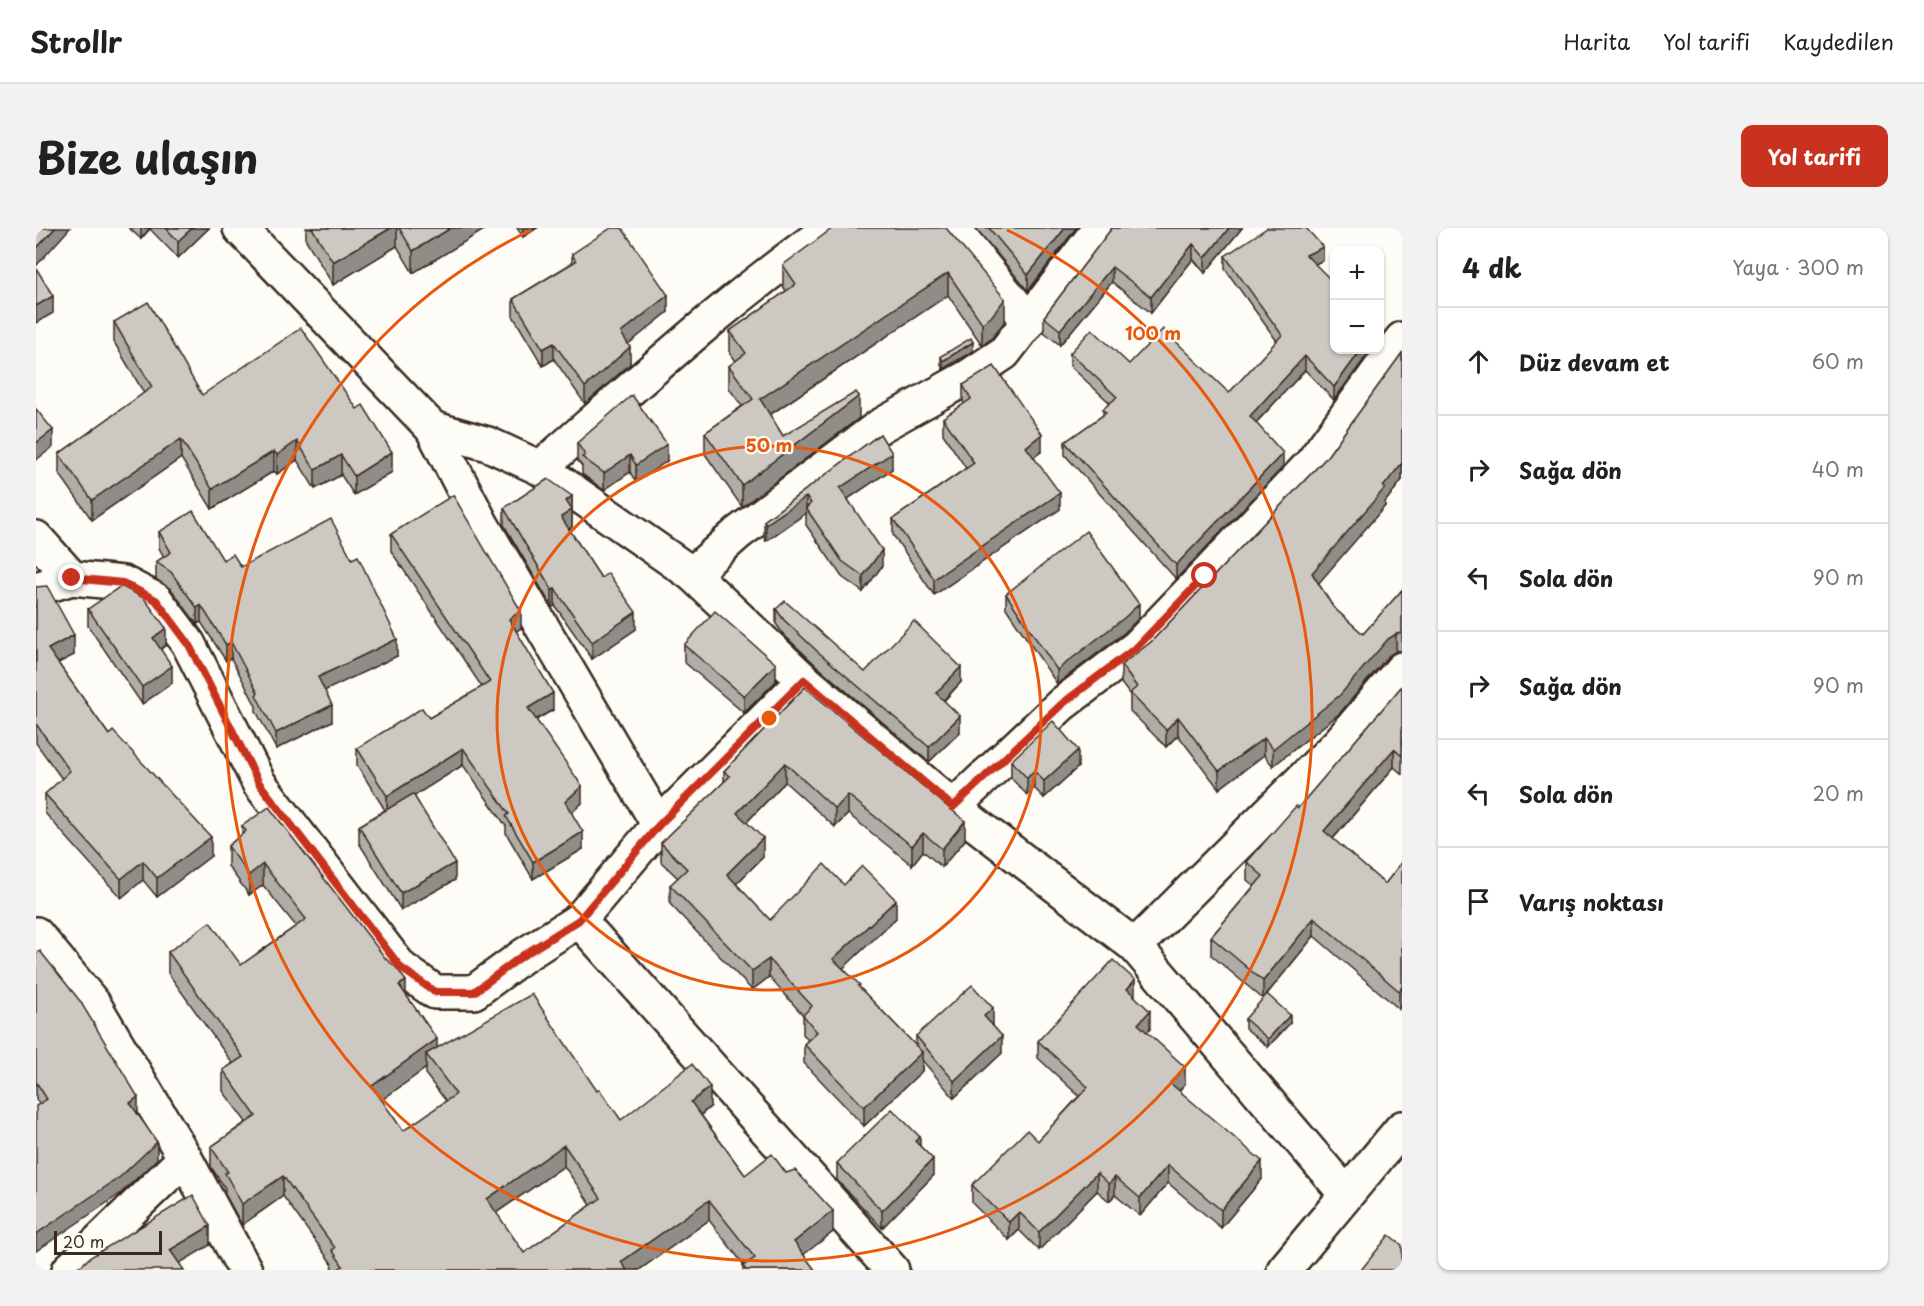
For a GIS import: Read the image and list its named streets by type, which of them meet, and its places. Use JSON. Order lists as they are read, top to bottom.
{
  "scale_bar": "20 m",
  "page": {
    "header": "Strollr",
    "nav": ["Harita", "Yol tarifi", "Kaydedilen"],
    "title": "Bize ulaşın",
    "buttons": "Yol tarifi",
    "heading": ["4 dk", "Yaya · 300 m"],
    "map_buttons": ["+", "−"],
    "list": [
      ["Düz devam et", "60 m"],
      ["Sağa dön", "40 m"],
      ["Sola dön", "90 m"],
      ["Sağa dön", "90 m"],
      ["Sola dön", "20 m"],
      "Varış noktası"
    ],
    "scale": "20 m"
  },
  "rings": ["100 m", "50 m"]
}
